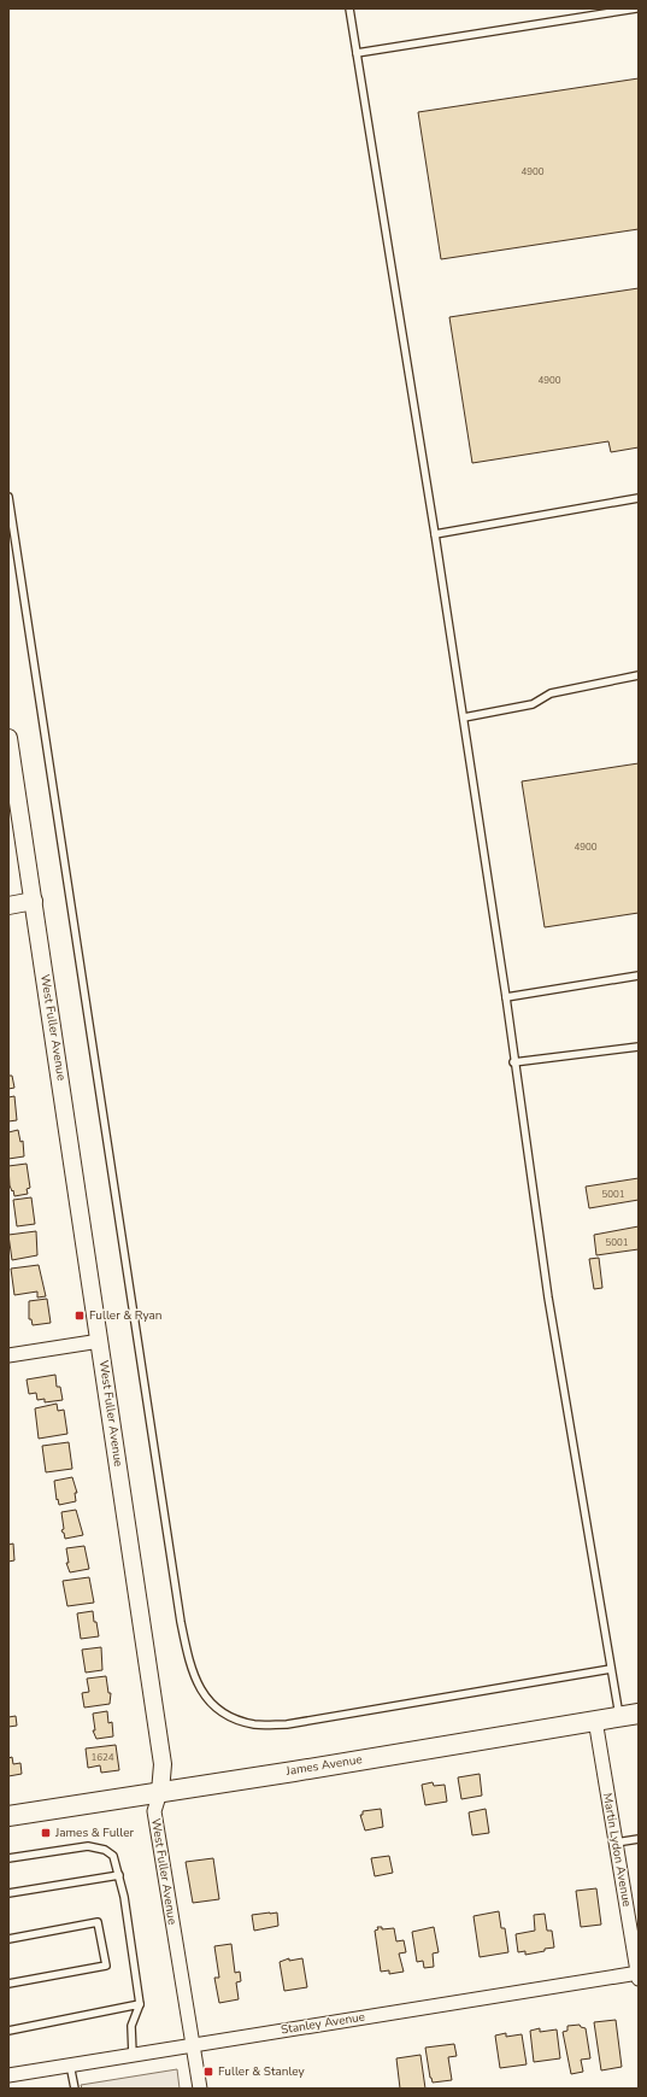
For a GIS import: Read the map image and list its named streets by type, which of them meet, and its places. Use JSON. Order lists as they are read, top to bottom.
{
  "streets": {
    "main road": ["James Avenue"],
    "street": ["West Fuller Avenue", "Martin Lydon Avenue", "Stanley Avenue"]
  },
  "crossings": [
    ["West Fuller Avenue", "James Avenue"],
    ["West Fuller Avenue", "Stanley Avenue"],
    ["James Avenue", "Martin Lydon Avenue"],
    ["Martin Lydon Avenue", "Stanley Avenue"]
  ],
  "places": {
    "transit": ["Fuller & Ryan", "James & Fuller", "Fuller & Stanley"]
  },
  "house_numbers": [
    "4900",
    "4900",
    "4900",
    "5001",
    "5001",
    "1624"
  ]
}
